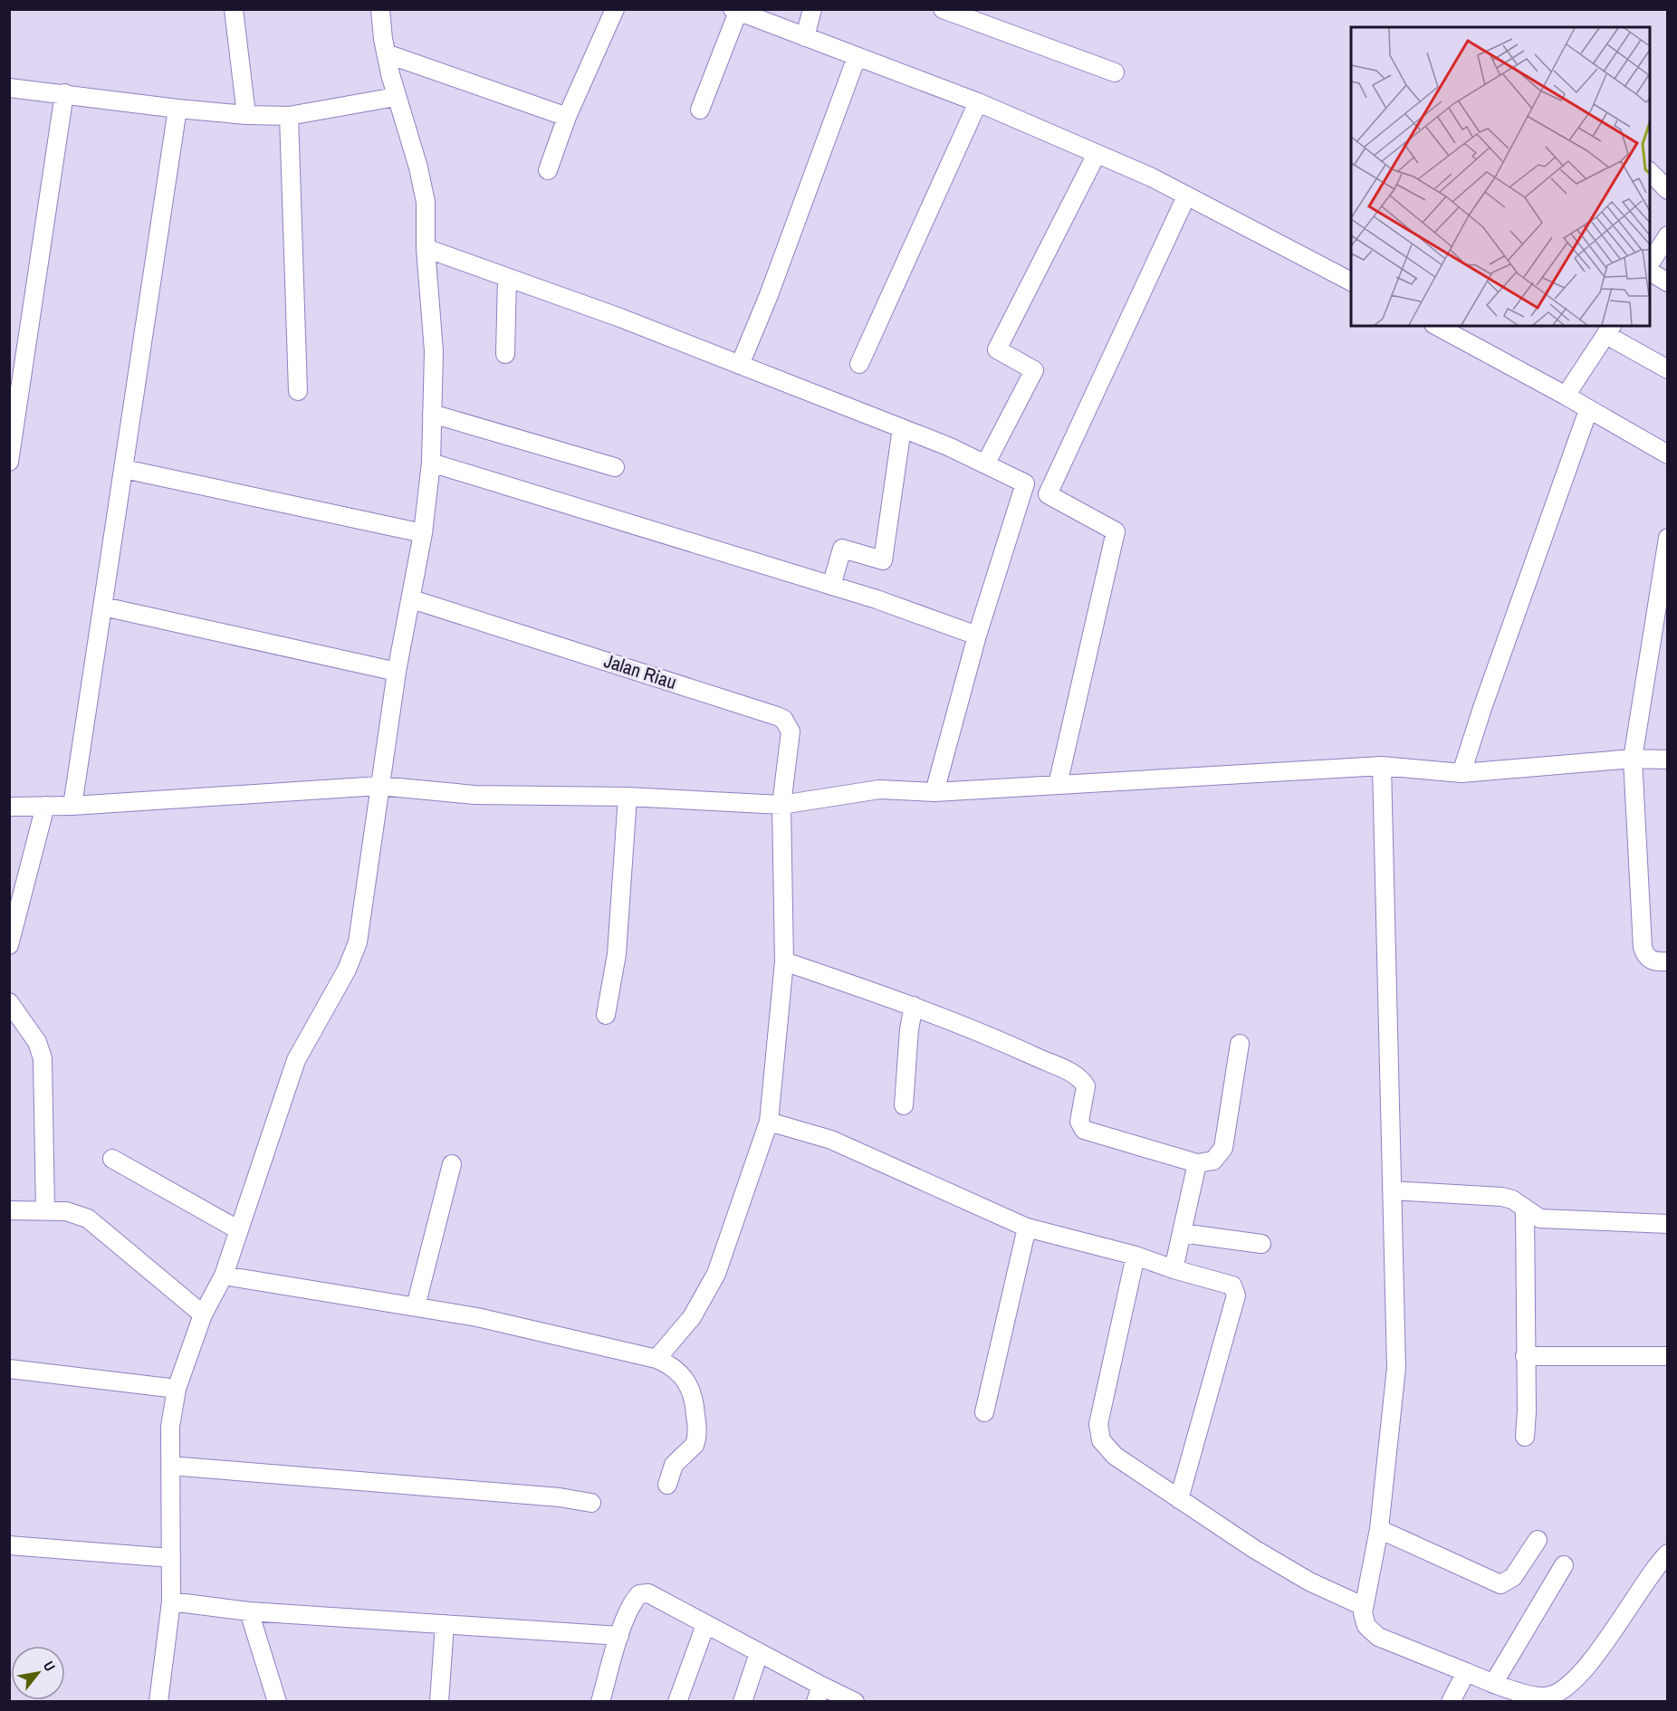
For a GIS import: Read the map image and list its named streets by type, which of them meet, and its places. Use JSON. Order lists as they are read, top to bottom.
{
  "streets": {
    "street": ["Jalan Riau"]
  },
  "north": "top right"
}
